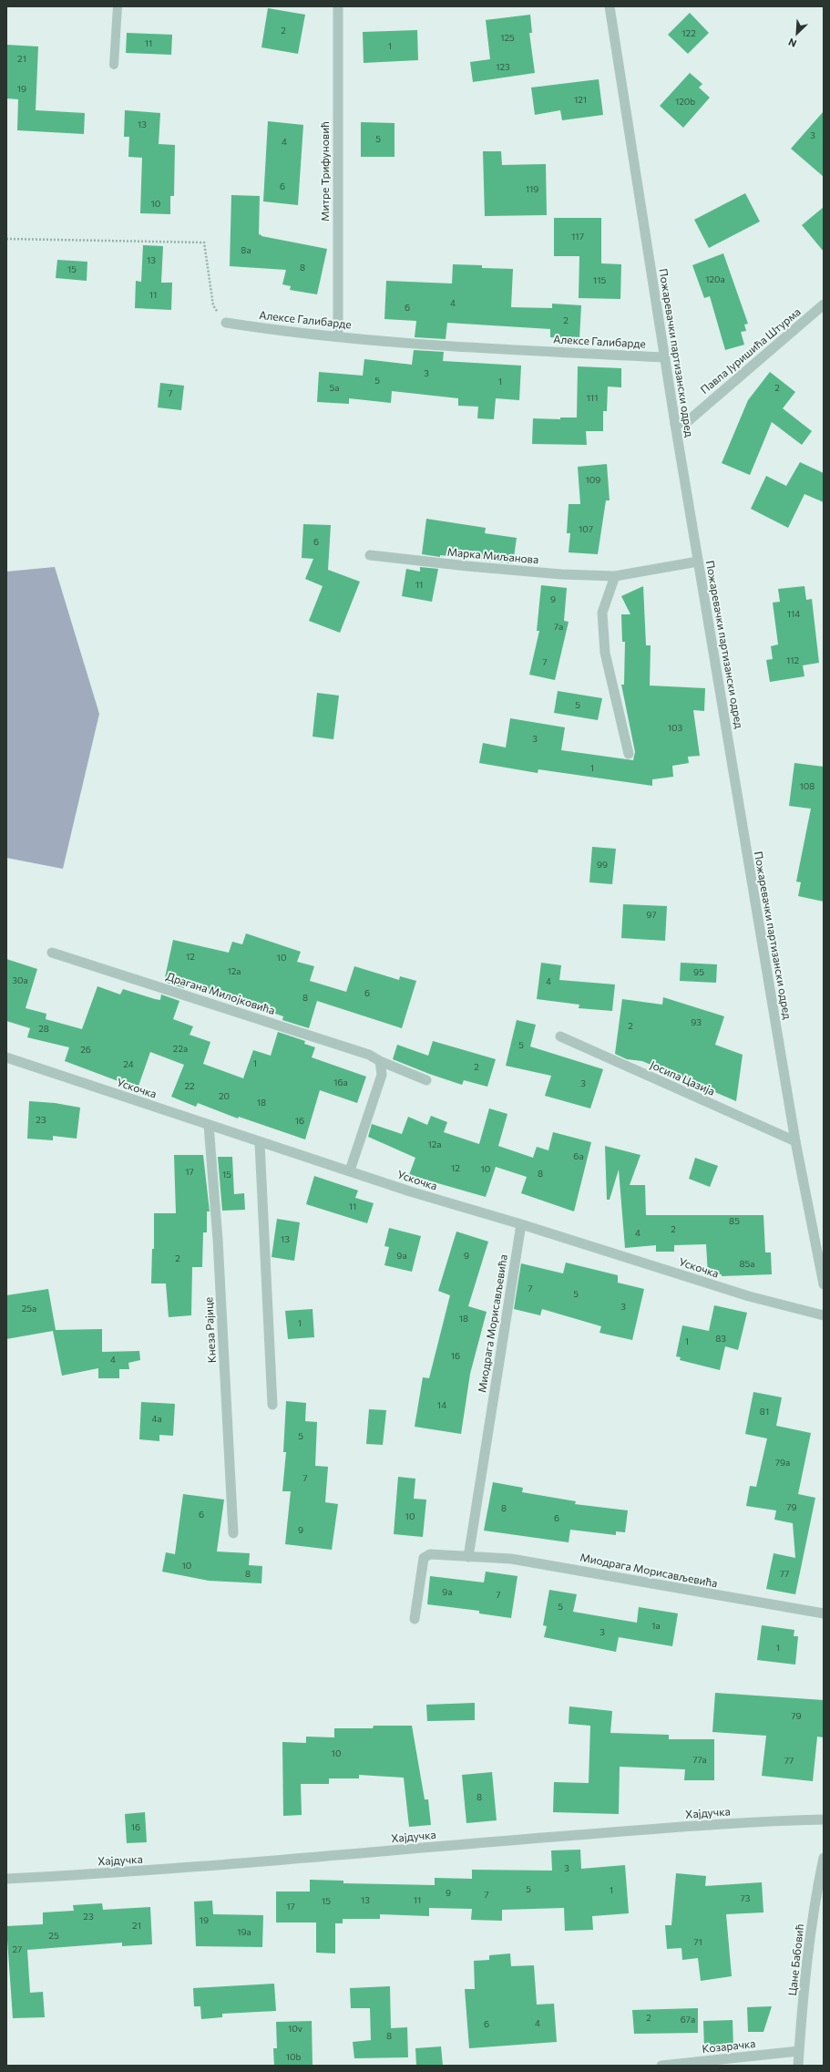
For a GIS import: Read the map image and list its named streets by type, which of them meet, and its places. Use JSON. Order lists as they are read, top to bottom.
{
  "streets": {
    "street": [
      "Митре Трифуновић",
      "Алексе Галибарде",
      "Павла Јуришића Штурма",
      "Пожаревачки партизански одред",
      "Марка Миљанова",
      "Драгана Милојковића",
      "Јосипа Цазија",
      "Ускочка",
      "Миодрага Морисављевића",
      "Кнеза Рајице",
      "Хајдучка",
      "Цане Бабовић",
      "Козарачка"
    ]
  },
  "crossings": [
    ["Митре Трифуновић", "Алексе Галибарде"],
    ["Алексе Галибарде", "Пожаревачки партизански одред"],
    ["Павла Јуришића Штурма", "Пожаревачки партизански одред"],
    ["Пожаревачки партизански одред", "Марка Миљанова"],
    ["Пожаревачки партизански одред", "Јосипа Цазија"],
    ["Ускочка", "Миодрага Морисављевића"],
    ["Ускочка", "Кнеза Рајице"],
    ["Цане Бабовић", "Козарачка"]
  ],
  "house_numbers": [
    "2",
    "122",
    "125",
    "11",
    "1",
    "21",
    "123",
    "19",
    "121",
    "120b",
    "13",
    "3",
    "5",
    "4",
    "6",
    "119",
    "10",
    "117",
    "8a",
    "13",
    "8",
    "15",
    "120a",
    "115",
    "11",
    "4",
    "6",
    "2",
    "3",
    "5",
    "1",
    "5a",
    "2",
    "7",
    "111",
    "109",
    "107",
    "6",
    "11",
    "9",
    "114",
    "7a",
    "112",
    "7",
    "5",
    "103",
    "3",
    "1",
    "108",
    "99",
    "97",
    "12",
    "10",
    "12a",
    "95",
    "30a",
    "4",
    "6",
    "8",
    "93",
    "2",
    "28",
    "5",
    "22a",
    "26",
    "1",
    "24",
    "2",
    "16a",
    "3",
    "22",
    "20",
    "18",
    "23",
    "16",
    "12a",
    "6a",
    "12",
    "10",
    "17",
    "8",
    "15",
    "11",
    "85",
    "2",
    "4",
    "13",
    "9a",
    "9",
    "2",
    "85a",
    "7",
    "5",
    "3",
    "25a",
    "18",
    "1",
    "83",
    "1",
    "16",
    "4",
    "14",
    "81",
    "4a",
    "5",
    "79a",
    "7",
    "79",
    "8",
    "6",
    "10",
    "6",
    "9",
    "10",
    "8",
    "77",
    "9a",
    "7",
    "5",
    "1a",
    "3",
    "1",
    "79",
    "10",
    "77a",
    "77",
    "8",
    "16",
    "3",
    "5",
    "1",
    "9",
    "7",
    "73",
    "13",
    "11",
    "15",
    "17",
    "23",
    "19",
    "21",
    "19a",
    "25",
    "71",
    "27",
    "2",
    "67a",
    "4",
    "6",
    "10v",
    "8",
    "10b"
  ],
  "north": "bottom left"
}
